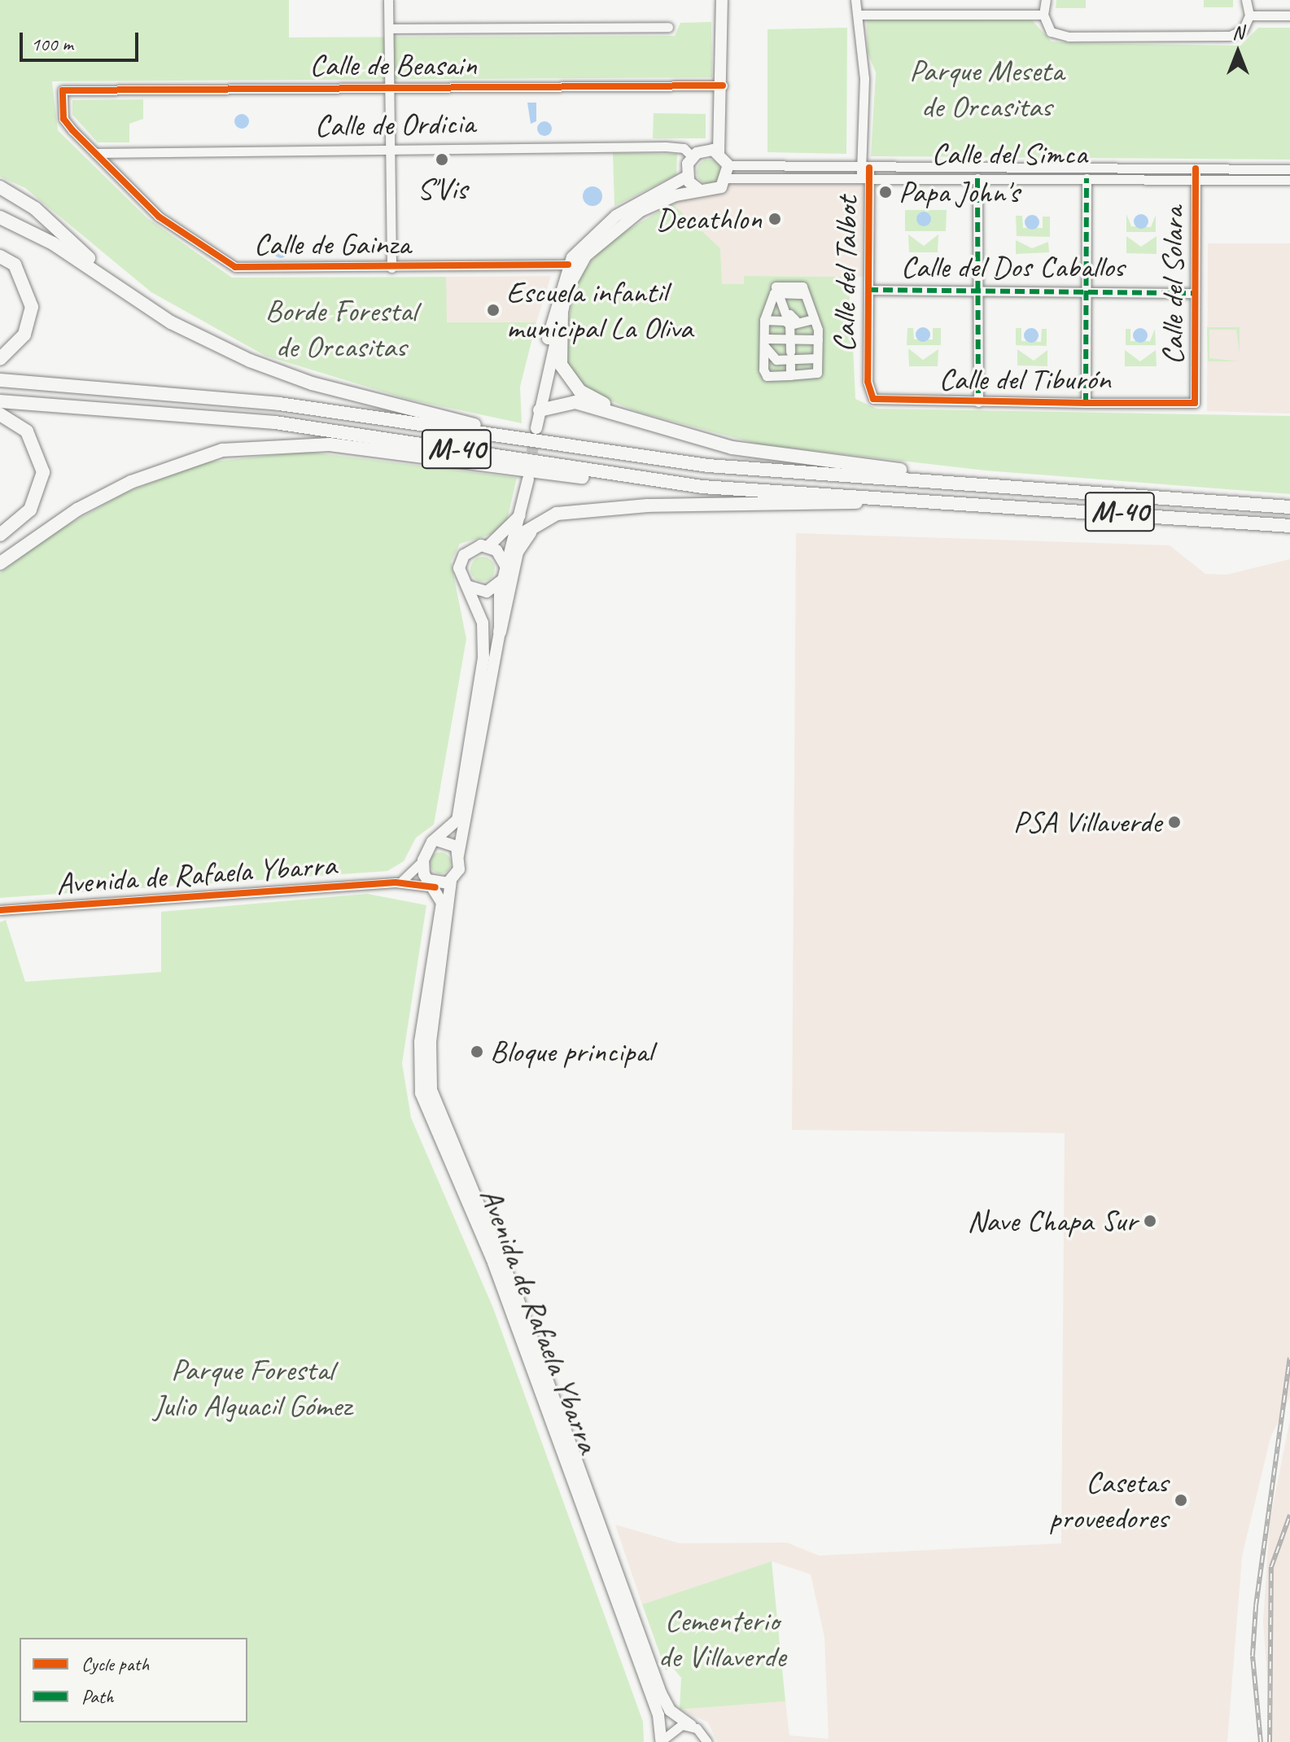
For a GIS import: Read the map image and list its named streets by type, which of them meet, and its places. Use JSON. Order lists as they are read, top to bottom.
{
  "streets": {
    "highway": ["M-40"],
    "main road": ["Avenida de Rafaela Ybarra"],
    "street": [
      "Calle de Beasain",
      "Calle de Ordicia",
      "Calle del Simca",
      "Calle de Gainza",
      "Calle del Dos Caballos",
      "Calle del Talbot",
      "Calle del Solara",
      "Calle del Tiburón"
    ]
  },
  "crossings": [
    ["Calle de Beasain", "Calle de Gainza"],
    ["Calle de Ordicia", "Calle del Simca"],
    ["Calle de Ordicia", "Calle de Gainza"],
    ["Calle del Simca", "Calle del Talbot"],
    ["Calle del Simca", "Calle del Solara"],
    ["Calle del Dos Caballos", "Calle del Talbot"],
    ["Calle del Dos Caballos", "Calle del Solara"],
    ["Calle del Talbot", "Calle del Tiburón"],
    ["Calle del Solara", "Calle del Tiburón"]
  ],
  "parks": [
    "Parque Meseta de Orcasitas",
    "Borde Forestal de Orcasitas",
    "Parque Forestal Julio Alguacil Gómez",
    "Cementerio de Villaverde"
  ],
  "places": [
    "S'Vis",
    "Papa John's",
    "Decathlon",
    "Escuela infantil municipal La Oliva",
    "PSA Villaverde",
    "Bloque principal",
    "Nave Chapa Sur",
    "Casetas proveedores"
  ],
  "legend": ["Cycle path", "Path"],
  "scale_bar": "100 m",
  "north": "top"
}
